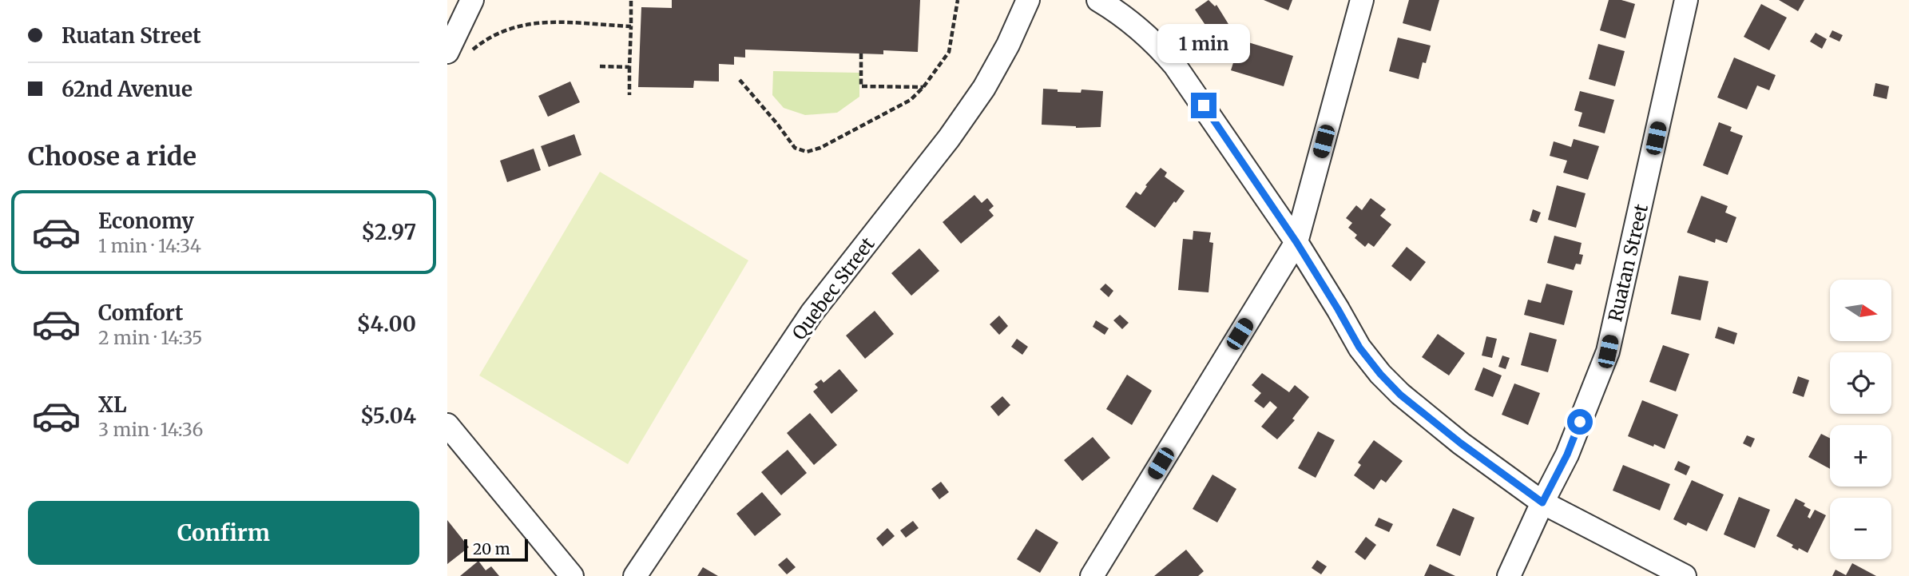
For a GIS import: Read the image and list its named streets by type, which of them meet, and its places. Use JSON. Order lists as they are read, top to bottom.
{
  "streets": {
    "street": ["Ruatan Street", "Quebec Street"]
  },
  "scale_bar": "20 m",
  "north": "right",
  "page": {
    "banner": ["Ruatan Street", "62nd Avenue"],
    "bubble": "1 min",
    "heading": "Choose a ride",
    "list": [
      {
        "name": "Economy",
        "note": "1 min · 14:34",
        "value": "$2.97"
      },
      {
        "name": "Comfort",
        "note": "2 min · 14:35",
        "value": "$4.00"
      },
      {
        "name": "XL",
        "note": "3 min · 14:36",
        "value": "$5.04"
      }
    ],
    "map_buttons": ["+", "−"],
    "buttons": "Confirm",
    "scale": "20 m"
  }
}
